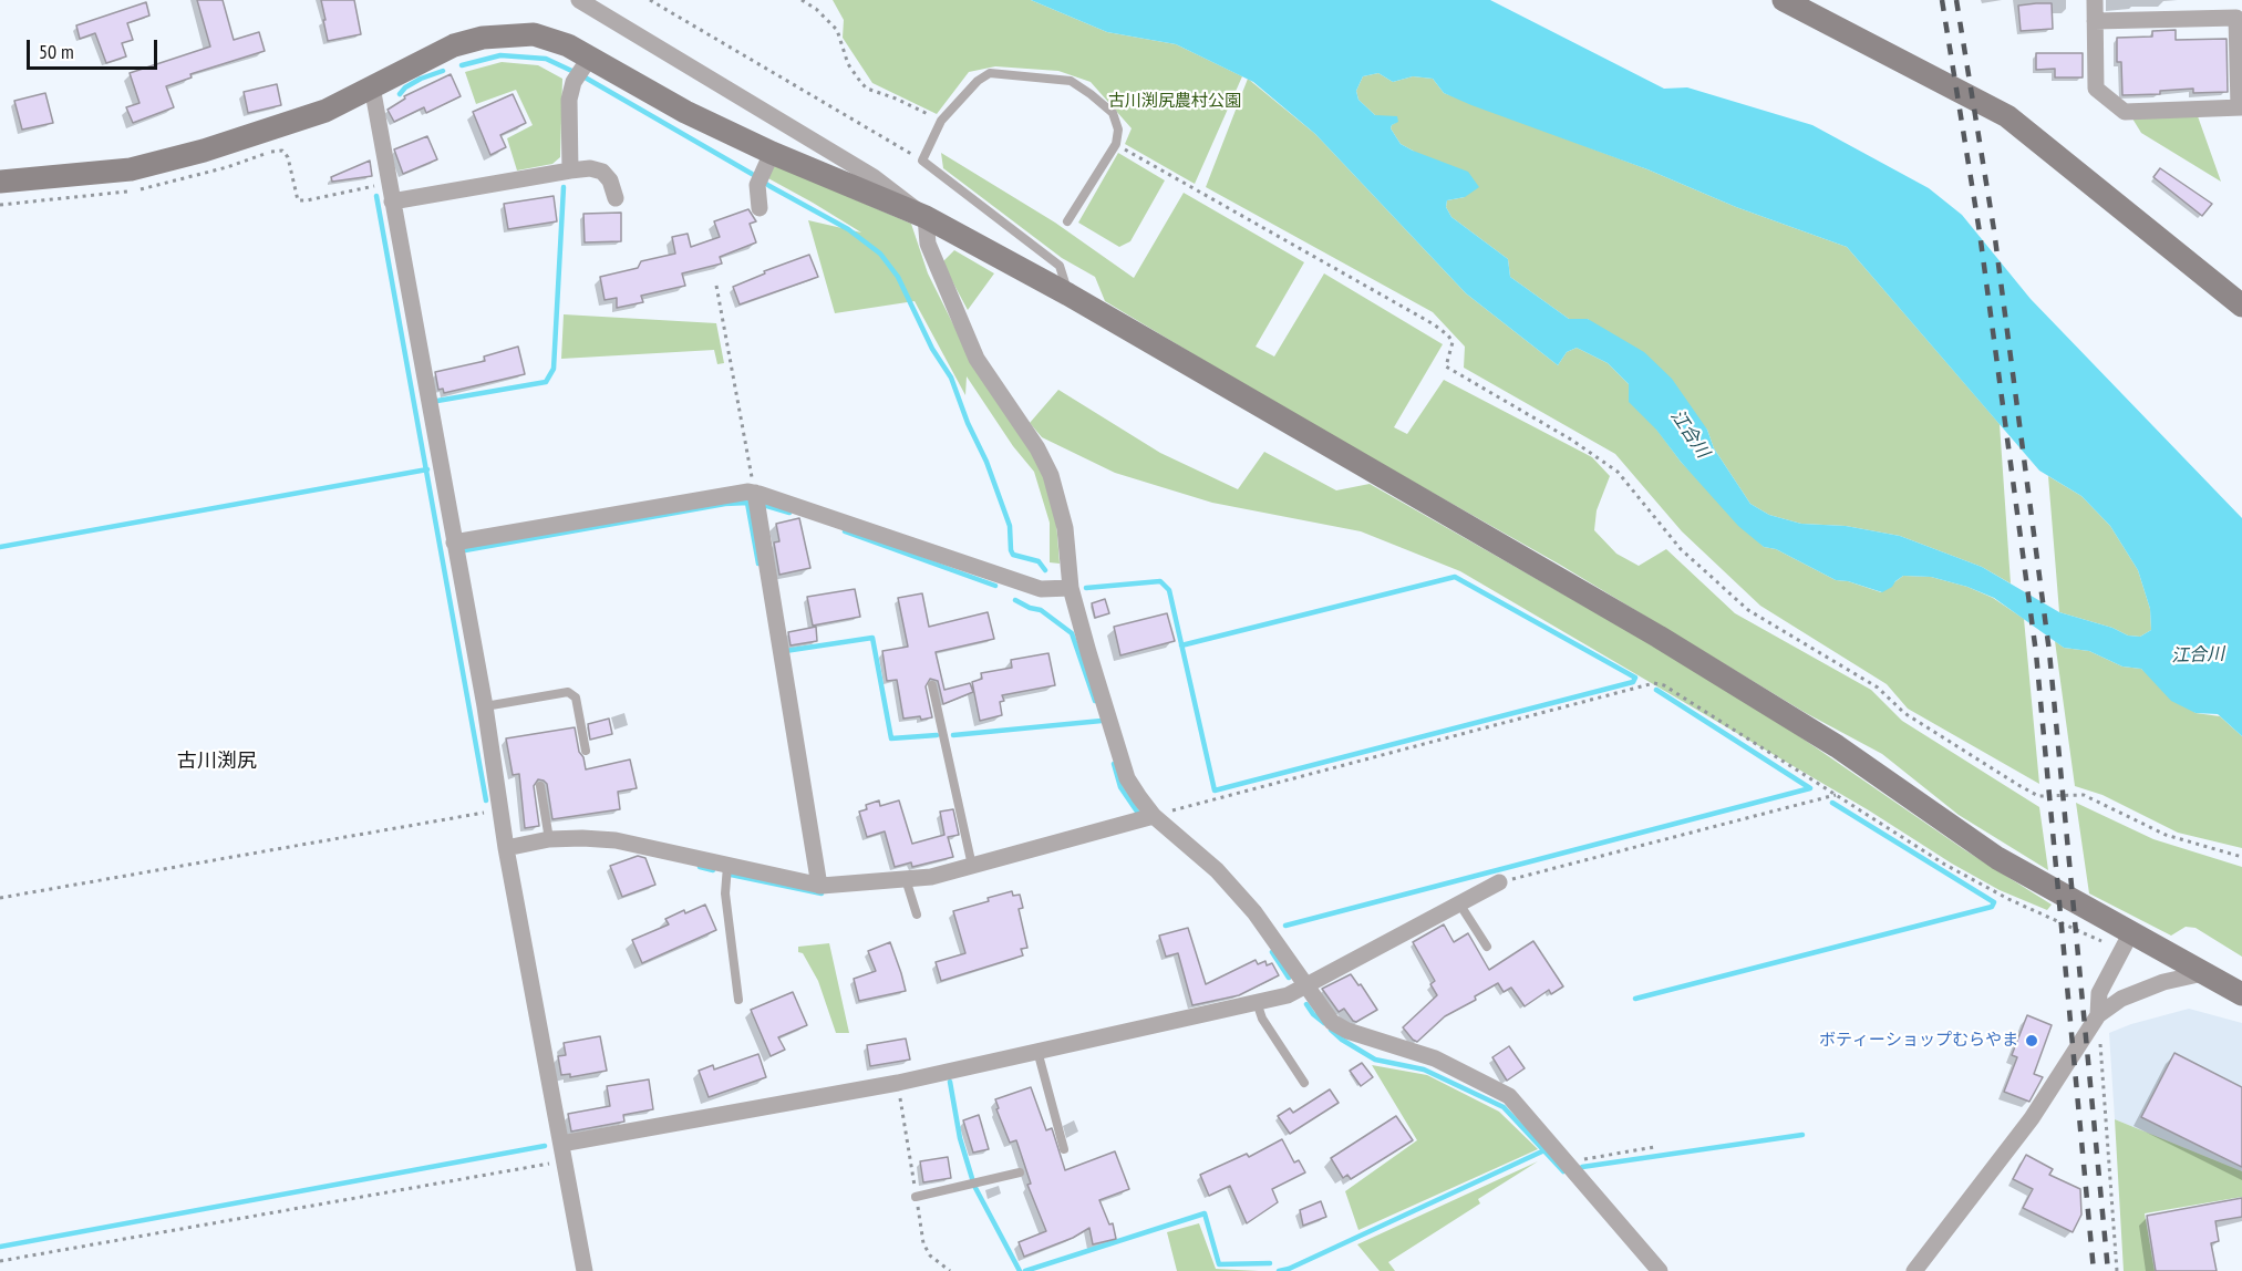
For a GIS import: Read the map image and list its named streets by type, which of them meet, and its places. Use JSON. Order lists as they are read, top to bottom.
{
  "districts": ["古川渕尻"],
  "water": ["江合川"],
  "parks": ["古川渕尻農村公園"],
  "places": ["ボティーショップむらやま"],
  "scale_bar": "50 m"
}
